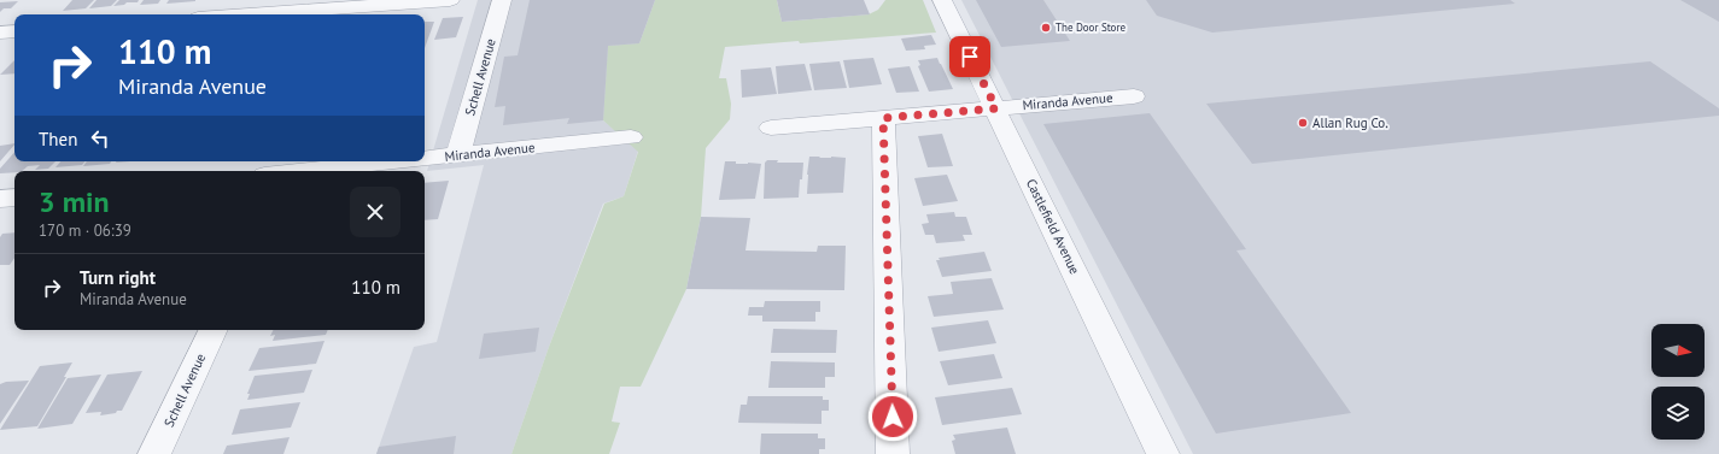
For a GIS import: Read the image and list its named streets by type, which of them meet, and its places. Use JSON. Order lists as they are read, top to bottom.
{
  "streets": {
    "street": ["Schell Avenue", "Miranda Avenue", "Castlefield Avenue"]
  },
  "crossings": [
    ["Schell Avenue", "Miranda Avenue"],
    ["Miranda Avenue", "Castlefield Avenue"]
  ],
  "places": ["The Door Store", "Allan Rug Co."],
  "north": "right",
  "page": {
    "turn": ["110 m", "Miranda Avenue"],
    "then": "Then",
    "heading": ["3 min", "170 m · 06:39"],
    "list": [
      {
        "name": "Turn right",
        "note": "Miranda Avenue",
        "value": "110 m"
      }
    ]
  }
}
